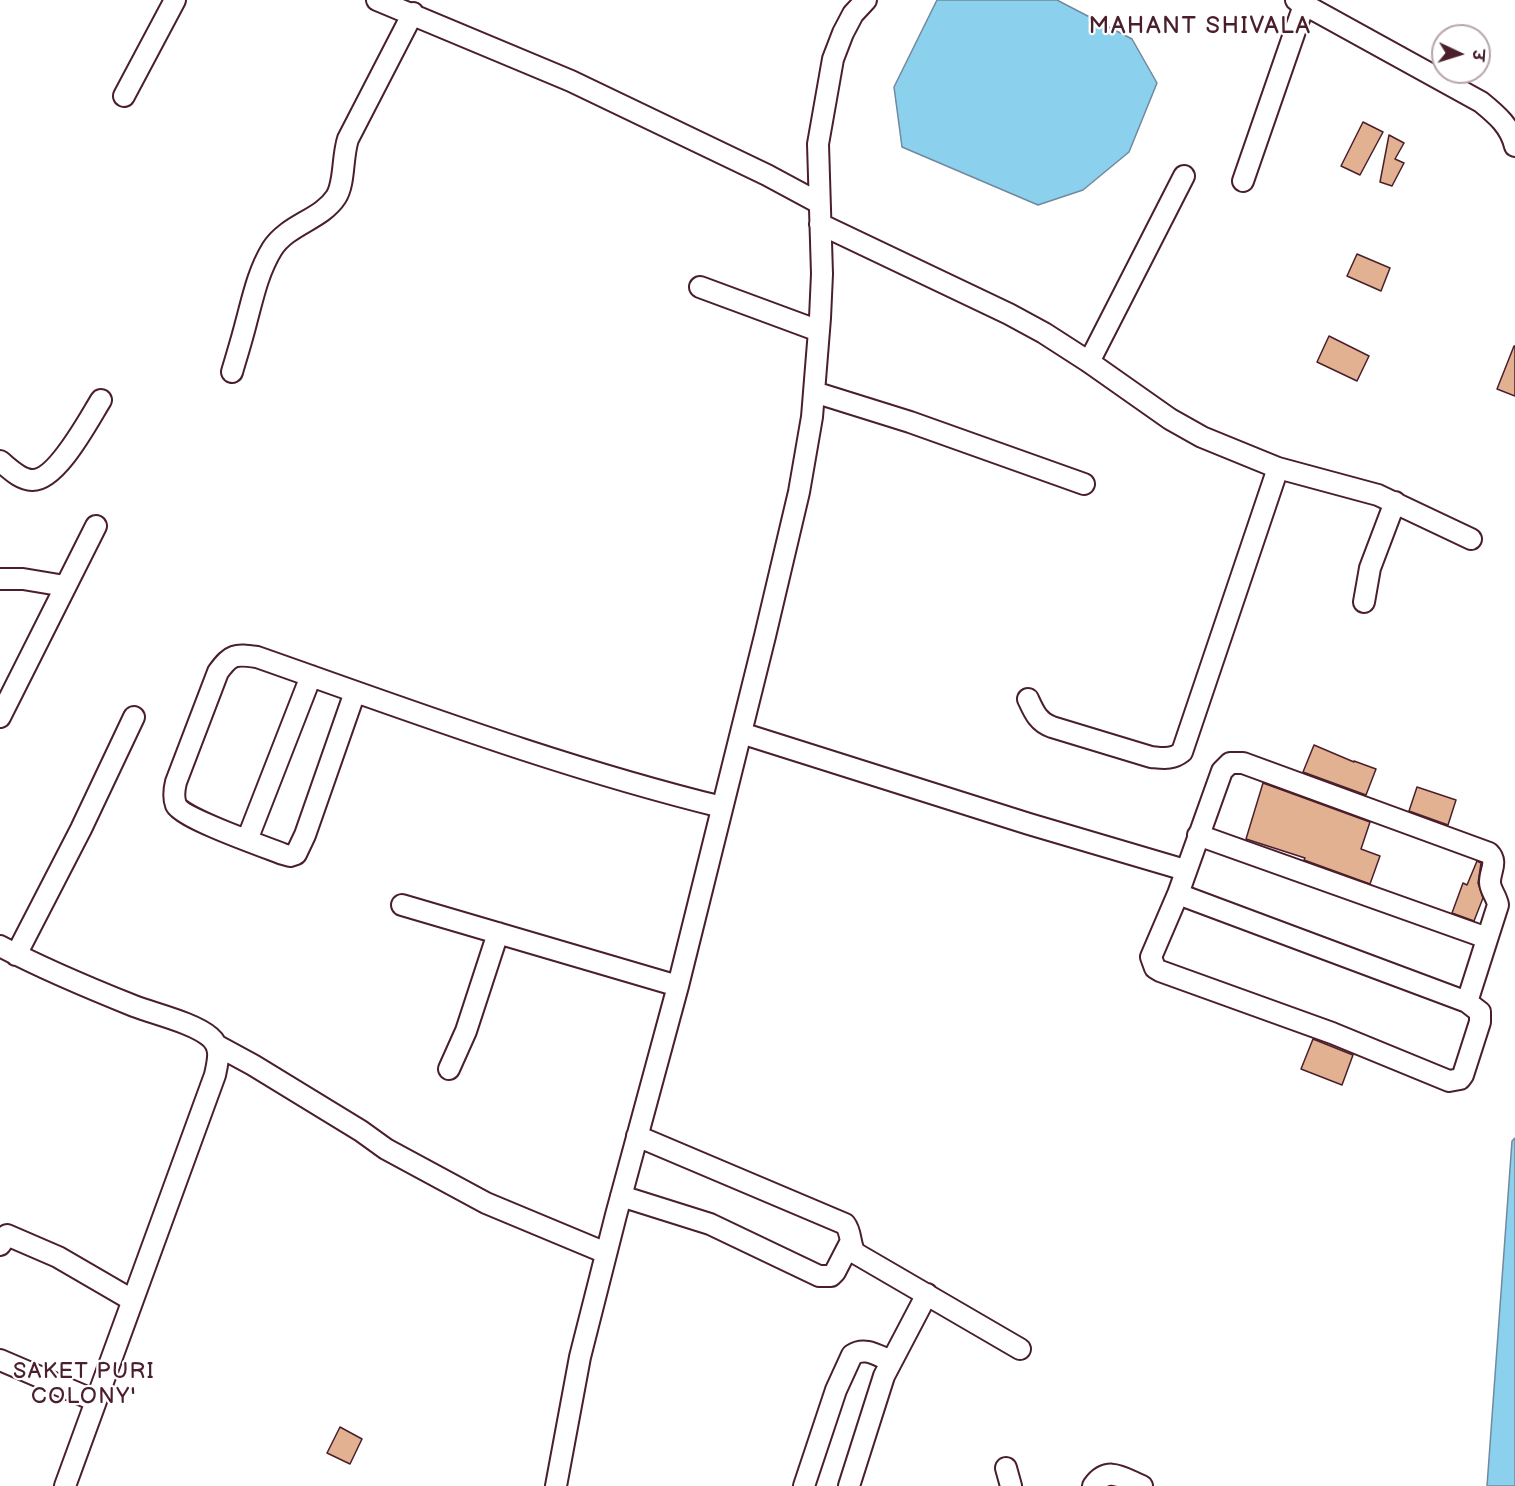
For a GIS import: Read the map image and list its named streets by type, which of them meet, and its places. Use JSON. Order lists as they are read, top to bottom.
{
  "districts": ["MAHANT SHIVALA", "SAKET PURI COLONY'"],
  "north": "right"
}
